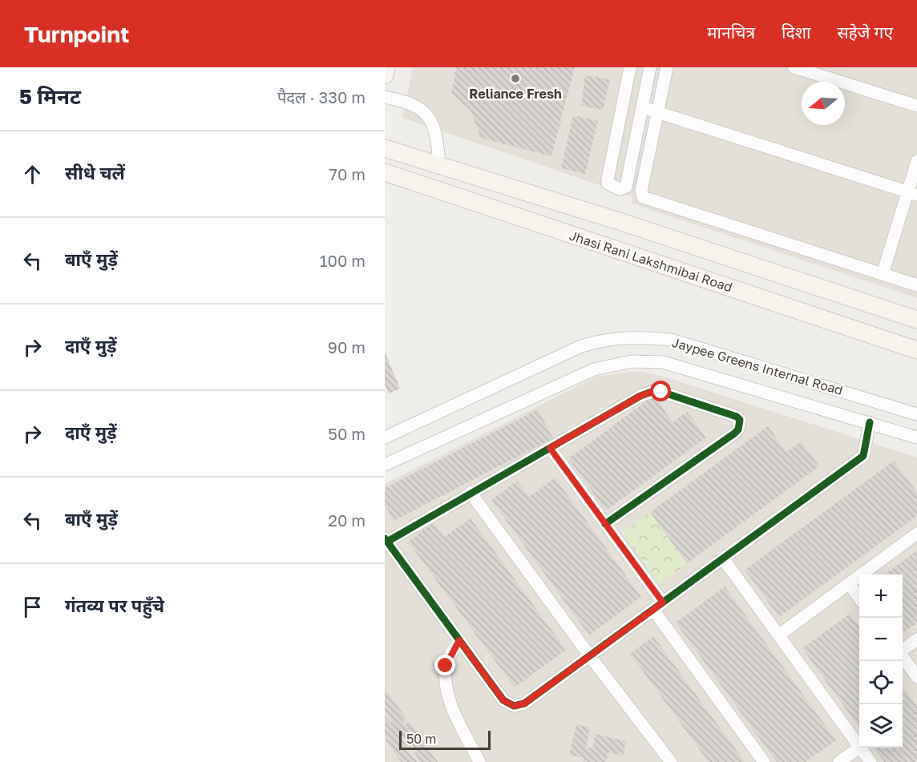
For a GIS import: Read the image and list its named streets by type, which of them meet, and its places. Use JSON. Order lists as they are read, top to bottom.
{
  "streets": {
    "main road": ["Jhasi Rani Lakshmibai Road"],
    "street": ["Jaypee Greens Internal Road"]
  },
  "places": ["Reliance Fresh"],
  "scale_bar": "50 m",
  "north": "left",
  "page": {
    "header": "Turnpoint",
    "nav": ["मानचित्र", "दिशा", "सहेजे गए"],
    "heading": ["5 मिनट", "पैदल · 330 m"],
    "list": [
      ["सीधे चलें", "70 m"],
      ["बाएँ मुड़ें", "100 m"],
      ["दाएँ मुड़ें", "90 m"],
      ["दाएँ मुड़ें", "50 m"],
      ["बाएँ मुड़ें", "20 m"],
      "गंतव्य पर पहुँचे"
    ],
    "map_buttons": ["+", "−"],
    "scale": "50 m"
  }
}
